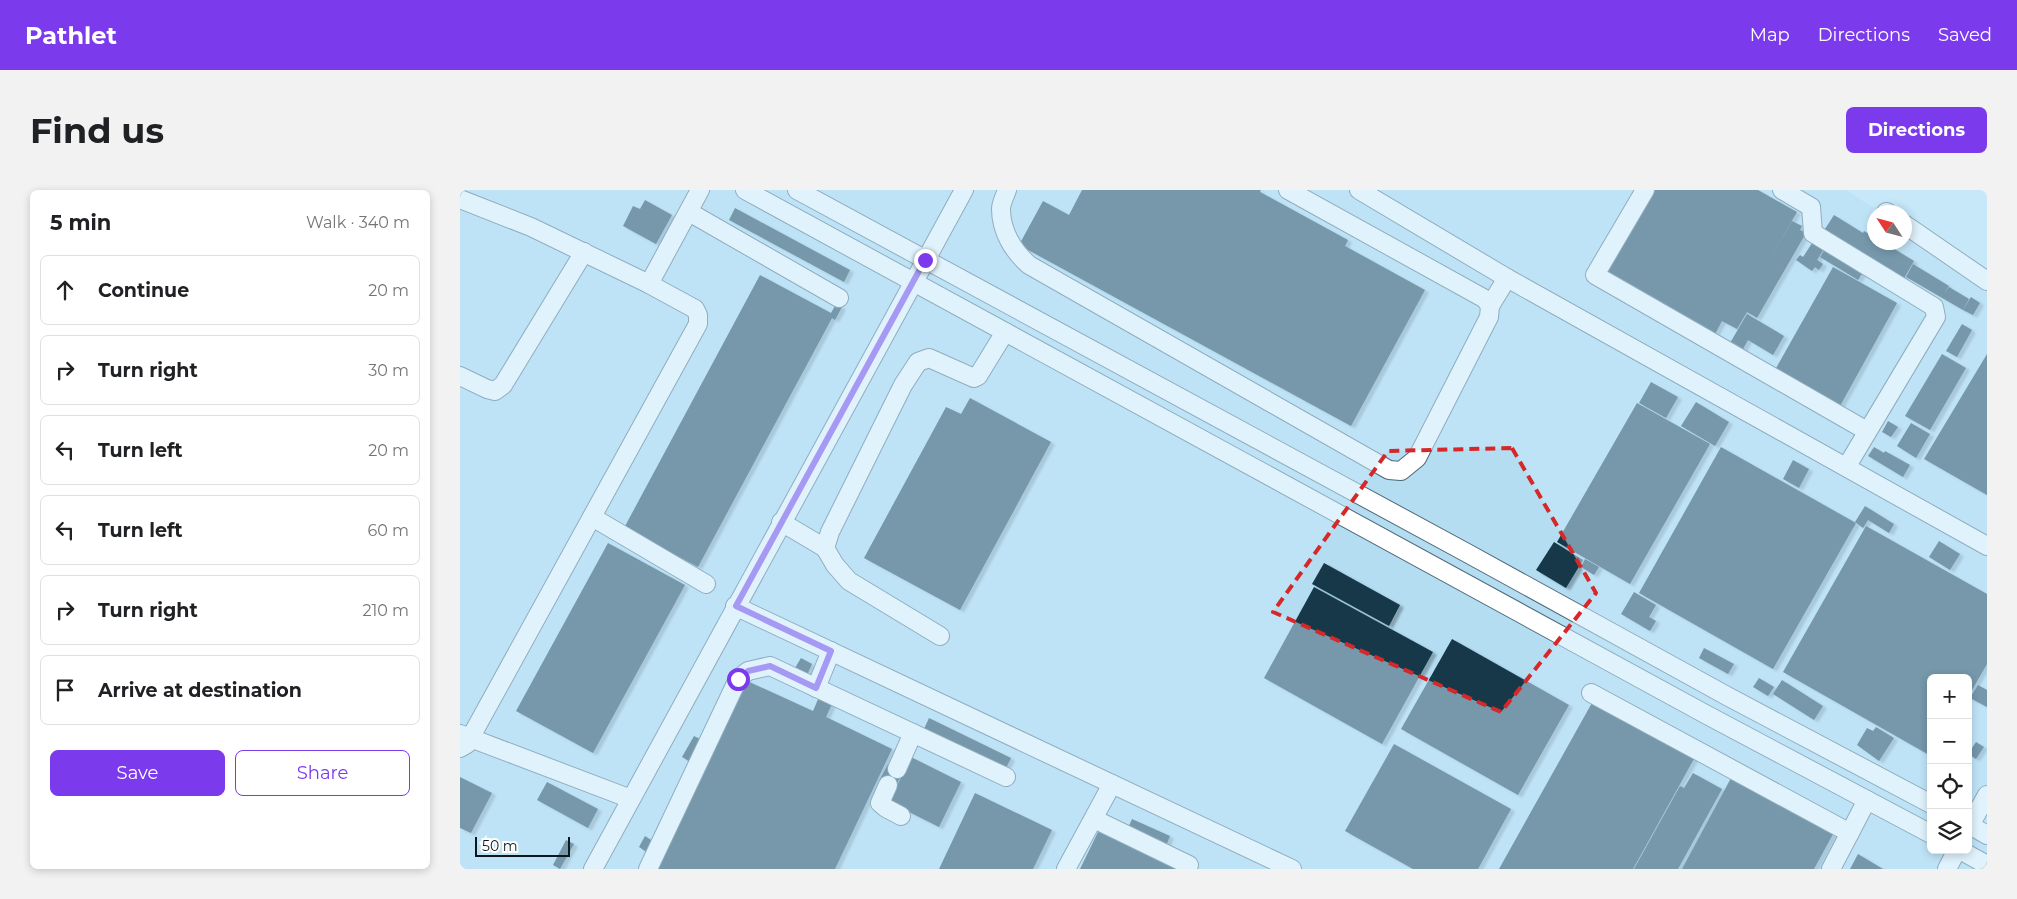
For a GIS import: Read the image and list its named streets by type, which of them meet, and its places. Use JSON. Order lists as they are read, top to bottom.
{
  "scale_bar": "50 m",
  "north": "top left",
  "page": {
    "header": "Pathlet",
    "nav": ["Map", "Directions", "Saved"],
    "buttons": [
      "Directions",
      ["Save", "Share"]
    ],
    "title": "Find us",
    "heading": ["5 min", "Walk · 340 m"],
    "list": [
      ["Continue", "20 m"],
      ["Turn right", "30 m"],
      ["Turn left", "20 m"],
      ["Turn left", "60 m"],
      ["Turn right", "210 m"],
      "Arrive at destination"
    ],
    "map_buttons": ["+", "−"],
    "scale": "50 m"
  }
}
